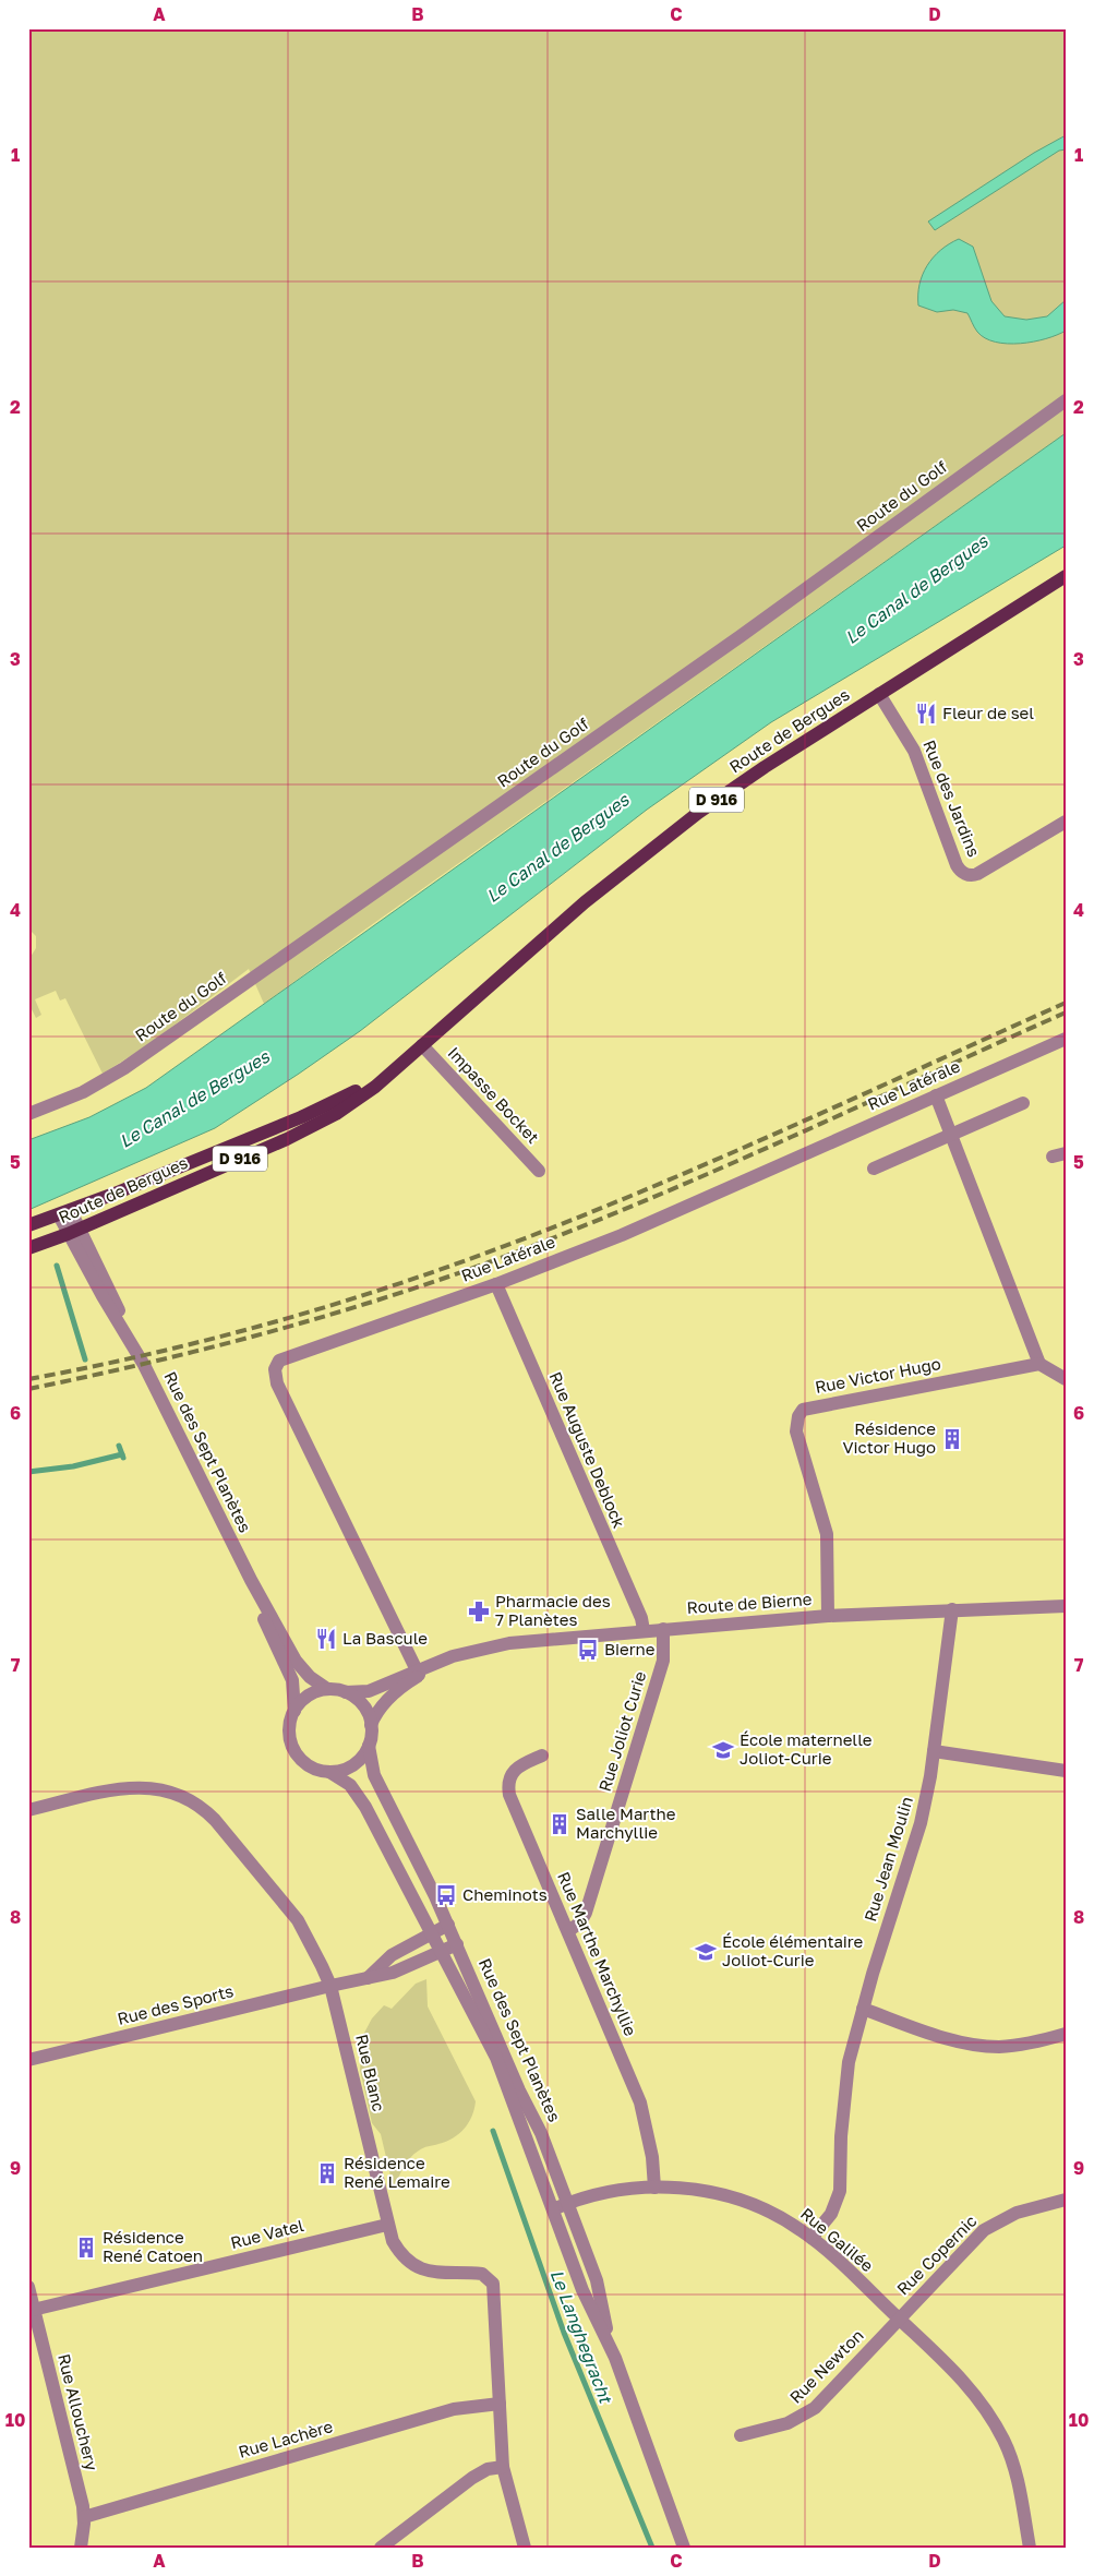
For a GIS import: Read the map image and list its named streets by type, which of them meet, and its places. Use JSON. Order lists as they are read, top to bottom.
{
  "streets": {
    "main road": ["Route de Bergues", "D 916"],
    "street": [
      "Route du Golf",
      "Rue des Jardins",
      "Rue Latérale",
      "Impasse Bocket",
      "Rue Victor Hugo",
      "Rue Auguste Deblock",
      "Rue des Sept Planètes",
      "Route de Bierne",
      "Rue Joliot Curie",
      "Rue Jean Moulin",
      "Rue Marthe Marchyllie",
      "Rue des Sports",
      "Rue Blanc",
      "Rue Vatel",
      "Rue Galilée",
      "Rue Copernic",
      "Rue Newton",
      "Rue Allouchery",
      "Rue Lachère"
    ]
  },
  "crossings": [
    ["Route de Bergues", "Rue des Jardins"],
    ["Route de Bergues", "Impasse Bocket"],
    ["Route de Bergues", "Rue des Sept Planètes"],
    ["Rue Latérale", "Rue Auguste Deblock"],
    ["Rue Latérale", "Route de Bierne"],
    ["Rue Victor Hugo", "Route de Bierne"],
    ["Rue Auguste Deblock", "Route de Bierne"],
    ["Rue des Sept Planètes", "Route de Bierne"],
    ["Rue des Sept Planètes", "Rue des Sports"],
    ["Rue des Sept Planètes", "Rue Galilée"],
    ["Route de Bierne", "Rue Joliot Curie"],
    ["Route de Bierne", "Rue Jean Moulin"],
    ["Rue Joliot Curie", "Rue Marthe Marchyllie"],
    ["Rue Jean Moulin", "Rue Galilée"],
    ["Rue Marthe Marchyllie", "Rue Galilée"],
    ["Rue des Sports", "Rue Blanc"],
    ["Rue Blanc", "Rue Vatel"],
    ["Rue Blanc", "Rue Lachère"],
    ["Rue Vatel", "Rue Allouchery"],
    ["Rue Galilée", "Rue Copernic"],
    ["Rue Galilée", "Rue Newton"],
    ["Rue Copernic", "Rue Newton"],
    ["Rue Allouchery", "Rue Lachère"]
  ],
  "water": ["Le Canal de Bergues", "Le Langhegracht"],
  "places": {
    "restaurant": ["Fleur de sel", "La Bascule"],
    "building": [
      "Résidence Victor Hugo",
      "Salle Marthe Marchyllie",
      "Résidence René Lemaire",
      "Résidence René Catoen"
    ],
    "pharmacy": ["Pharmacie des 7 Planètes"],
    "bus stop": ["Bierne", "Cheminots"],
    "school or university": ["École maternelle Joliot-Curie", "École élémentaire Joliot-Curie"]
  },
  "grid": {
    "columns": [
      "A",
      "B",
      "C",
      "D"
    ],
    "rows": [
      "1",
      "2",
      "3",
      "4",
      "5",
      "6",
      "7",
      "8",
      "9",
      "10"
    ]
  }
}
